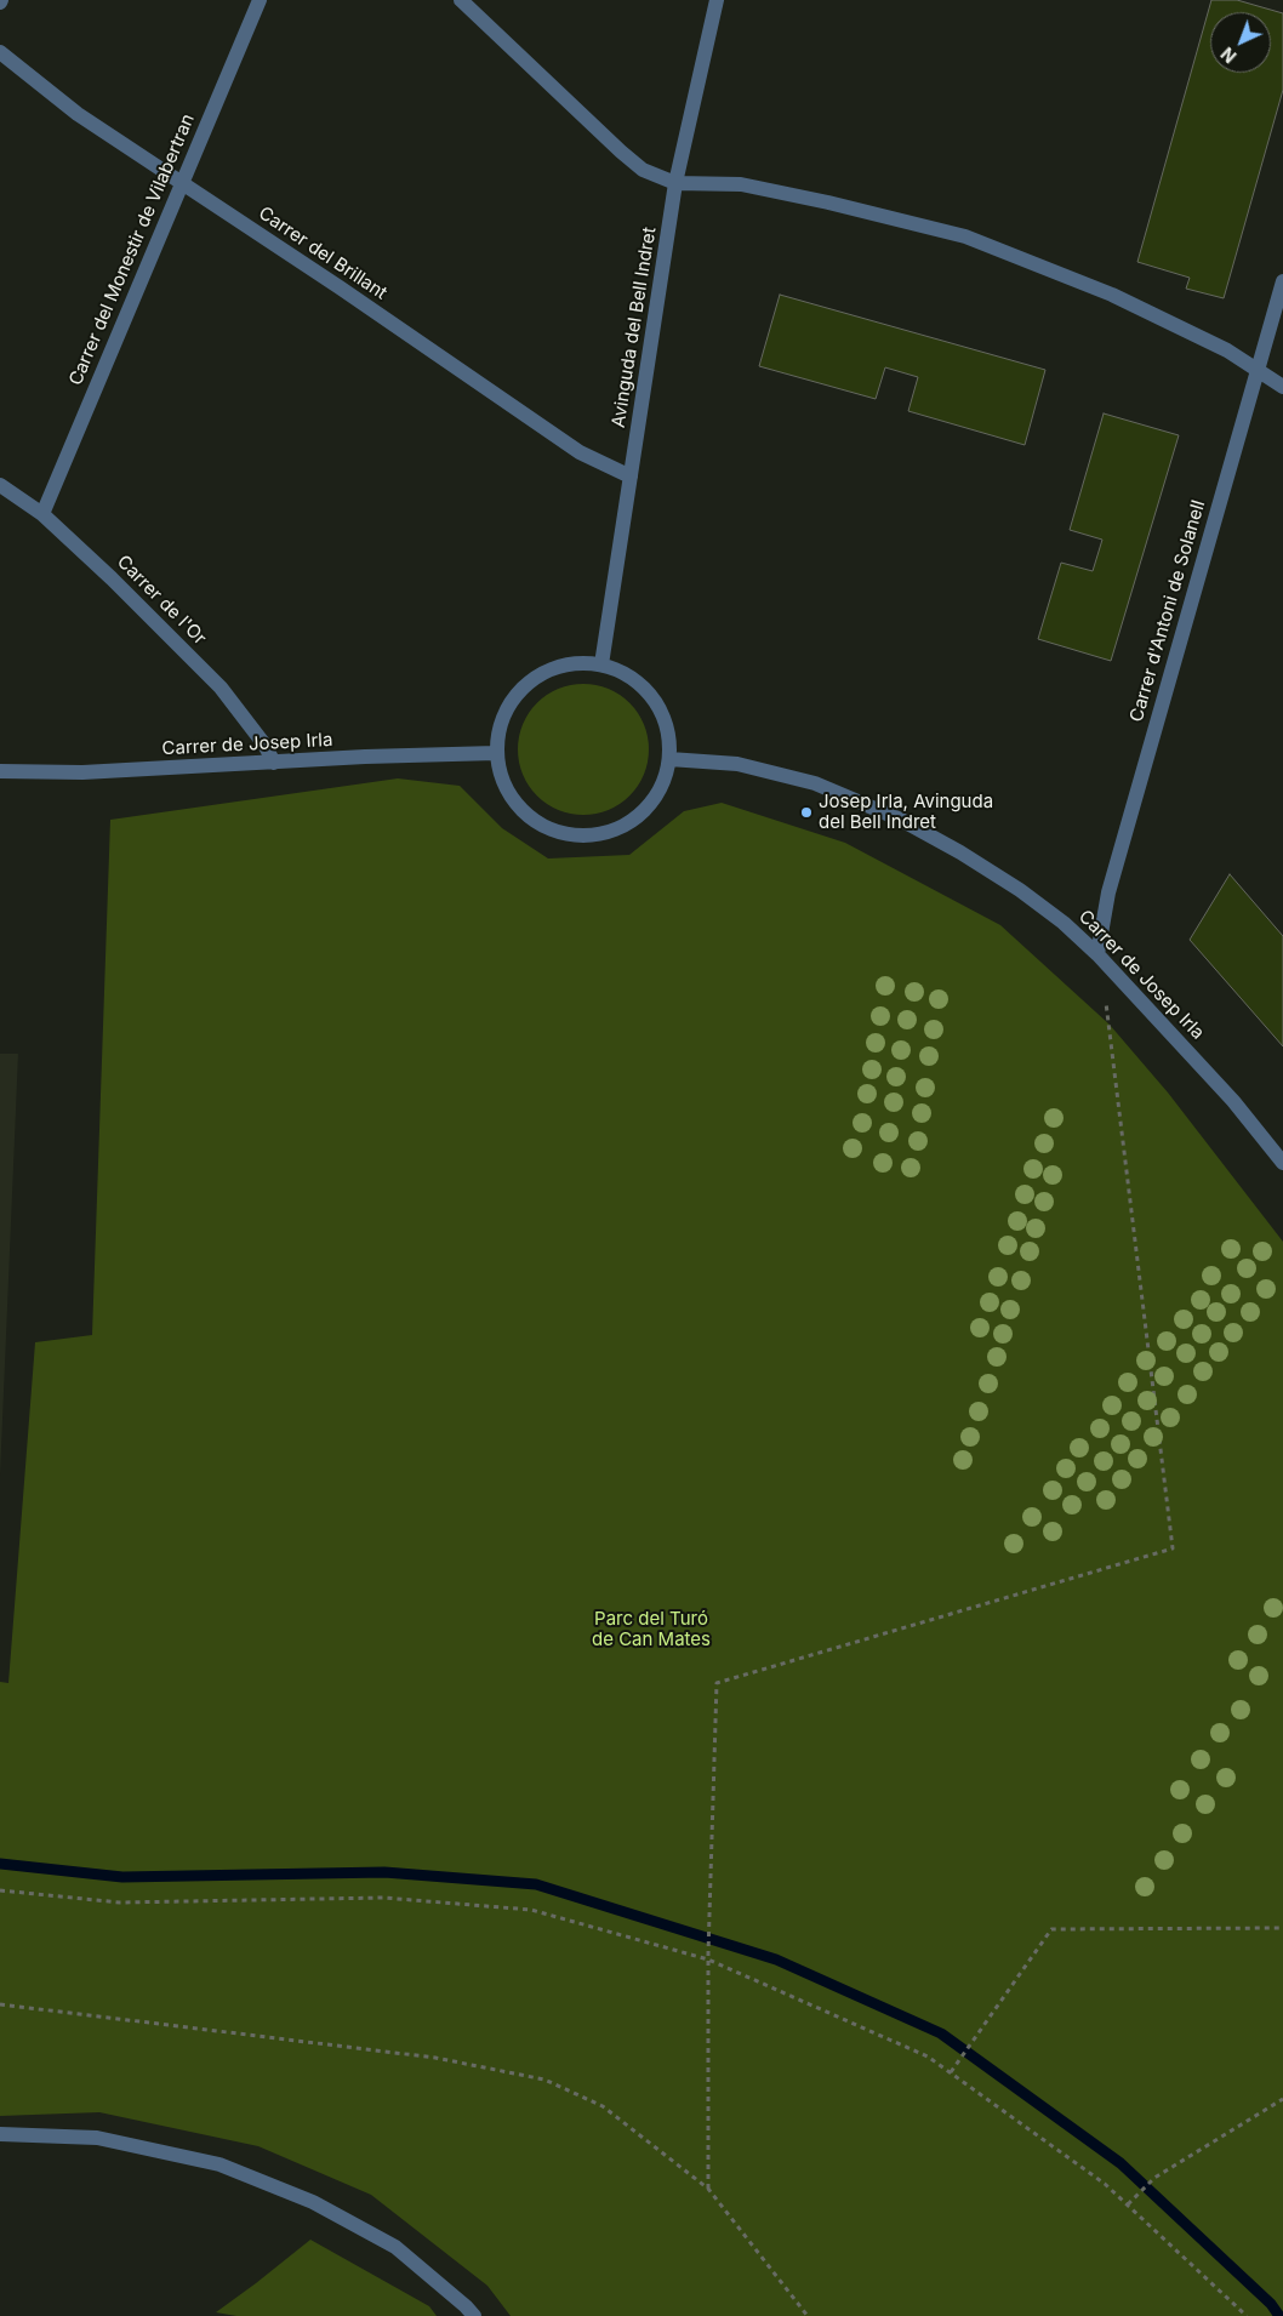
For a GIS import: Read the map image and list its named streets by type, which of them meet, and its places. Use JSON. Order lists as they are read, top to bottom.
{
  "streets": {
    "street": [
      "Carrer del Monestir de Vilabertran",
      "Carrer del Brillant",
      "Avinguda del Bell Indret",
      "Carrer de l'Or",
      "Carrer d'Antoni de Solanell",
      "Carrer de Josep Irla"
    ]
  },
  "crossings": [
    ["Carrer del Monestir de Vilabertran", "Carrer del Brillant"],
    ["Carrer del Monestir de Vilabertran", "Carrer de l'Or"],
    ["Carrer del Brillant", "Avinguda del Bell Indret"],
    ["Avinguda del Bell Indret", "Carrer de Josep Irla"],
    ["Carrer de l'Or", "Carrer de Josep Irla"],
    ["Carrer d'Antoni de Solanell", "Carrer de Josep Irla"]
  ],
  "parks": ["Parc del Turó de Can Mates"],
  "places": ["Josep Irla, Avinguda del Bell Indret"],
  "north": "bottom left"
}
